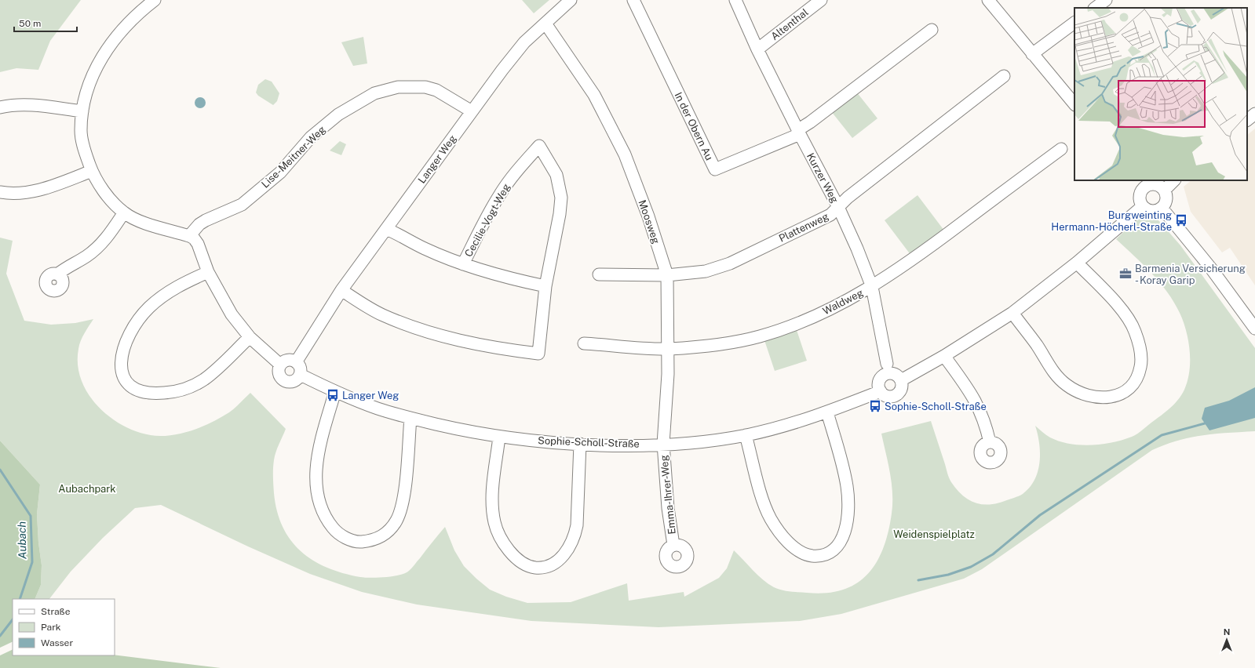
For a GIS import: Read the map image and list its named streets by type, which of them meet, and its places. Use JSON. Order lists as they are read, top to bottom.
{
  "streets": {
    "street": [
      "Altenthal",
      "In der Obern Au",
      "Lise-Meitner-Weg",
      "Langer Weg",
      "Kurzer Weg",
      "Cecilie-Vogt-Weg",
      "Moosweg",
      "Plattenweg",
      "Waldweg",
      "Sophie-Scholl-Straße",
      "Emma-Ihrer-Weg"
    ]
  },
  "crossings": [
    ["Altenthal", "Kurzer Weg"],
    ["In der Obern Au", "Kurzer Weg"],
    ["Lise-Meitner-Weg", "Langer Weg"],
    ["Langer Weg", "Cecilie-Vogt-Weg"],
    ["Langer Weg", "Moosweg"],
    ["Langer Weg", "Sophie-Scholl-Straße"],
    ["Kurzer Weg", "Plattenweg"],
    ["Kurzer Weg", "Waldweg"],
    ["Moosweg", "Plattenweg"],
    ["Moosweg", "Waldweg"],
    ["Moosweg", "Sophie-Scholl-Straße"],
    ["Moosweg", "Emma-Ihrer-Weg"],
    ["Sophie-Scholl-Straße", "Emma-Ihrer-Weg"]
  ],
  "water": ["Aubach"],
  "parks": ["Aubachpark", "Weidenspielplatz"],
  "places": {
    "bus stop": ["Burgweinting Hermann-Höcherl-Straße", "Langer Weg", "Sophie-Scholl-Straße"],
    "office": ["Barmenia Versicherung - Koray Garip"]
  },
  "legend": ["Straße", "Park", "Wasser"],
  "scale_bar": "50 m",
  "north": "top"
}
